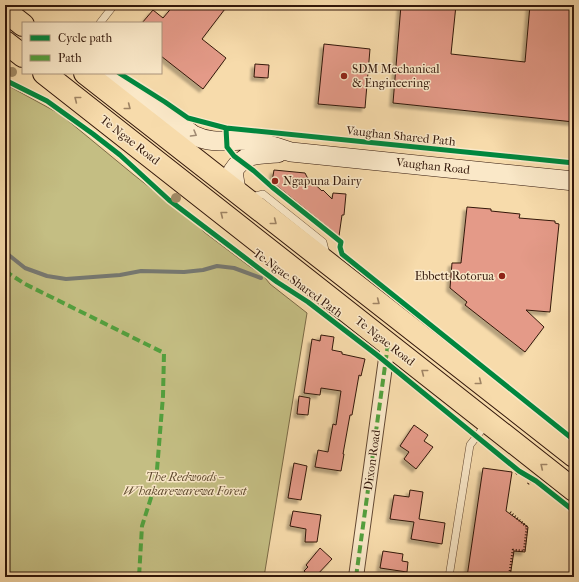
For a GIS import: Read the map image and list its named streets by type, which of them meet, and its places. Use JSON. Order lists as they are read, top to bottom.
{
  "streets": {
    "highway": ["Te Ngae Road"],
    "street": ["Vaughan Road", "Dixon Road"],
    "cycle path": ["Vaughan Shared Path", "Te Ngae Shared Path"]
  },
  "crossings": [
    ["Te Ngae Road", "Vaughan Road"],
    ["Te Ngae Road", "Dixon Road"]
  ],
  "one_way": ["Vaughan Road"],
  "parks": ["The Redwoods – Whakarewarewa Forest"],
  "places": ["SDM Mechanical & Engineering", "Ngapuna Dairy", "Ebbett Rotorua"],
  "legend": ["Cycle path", "Path"]
}
